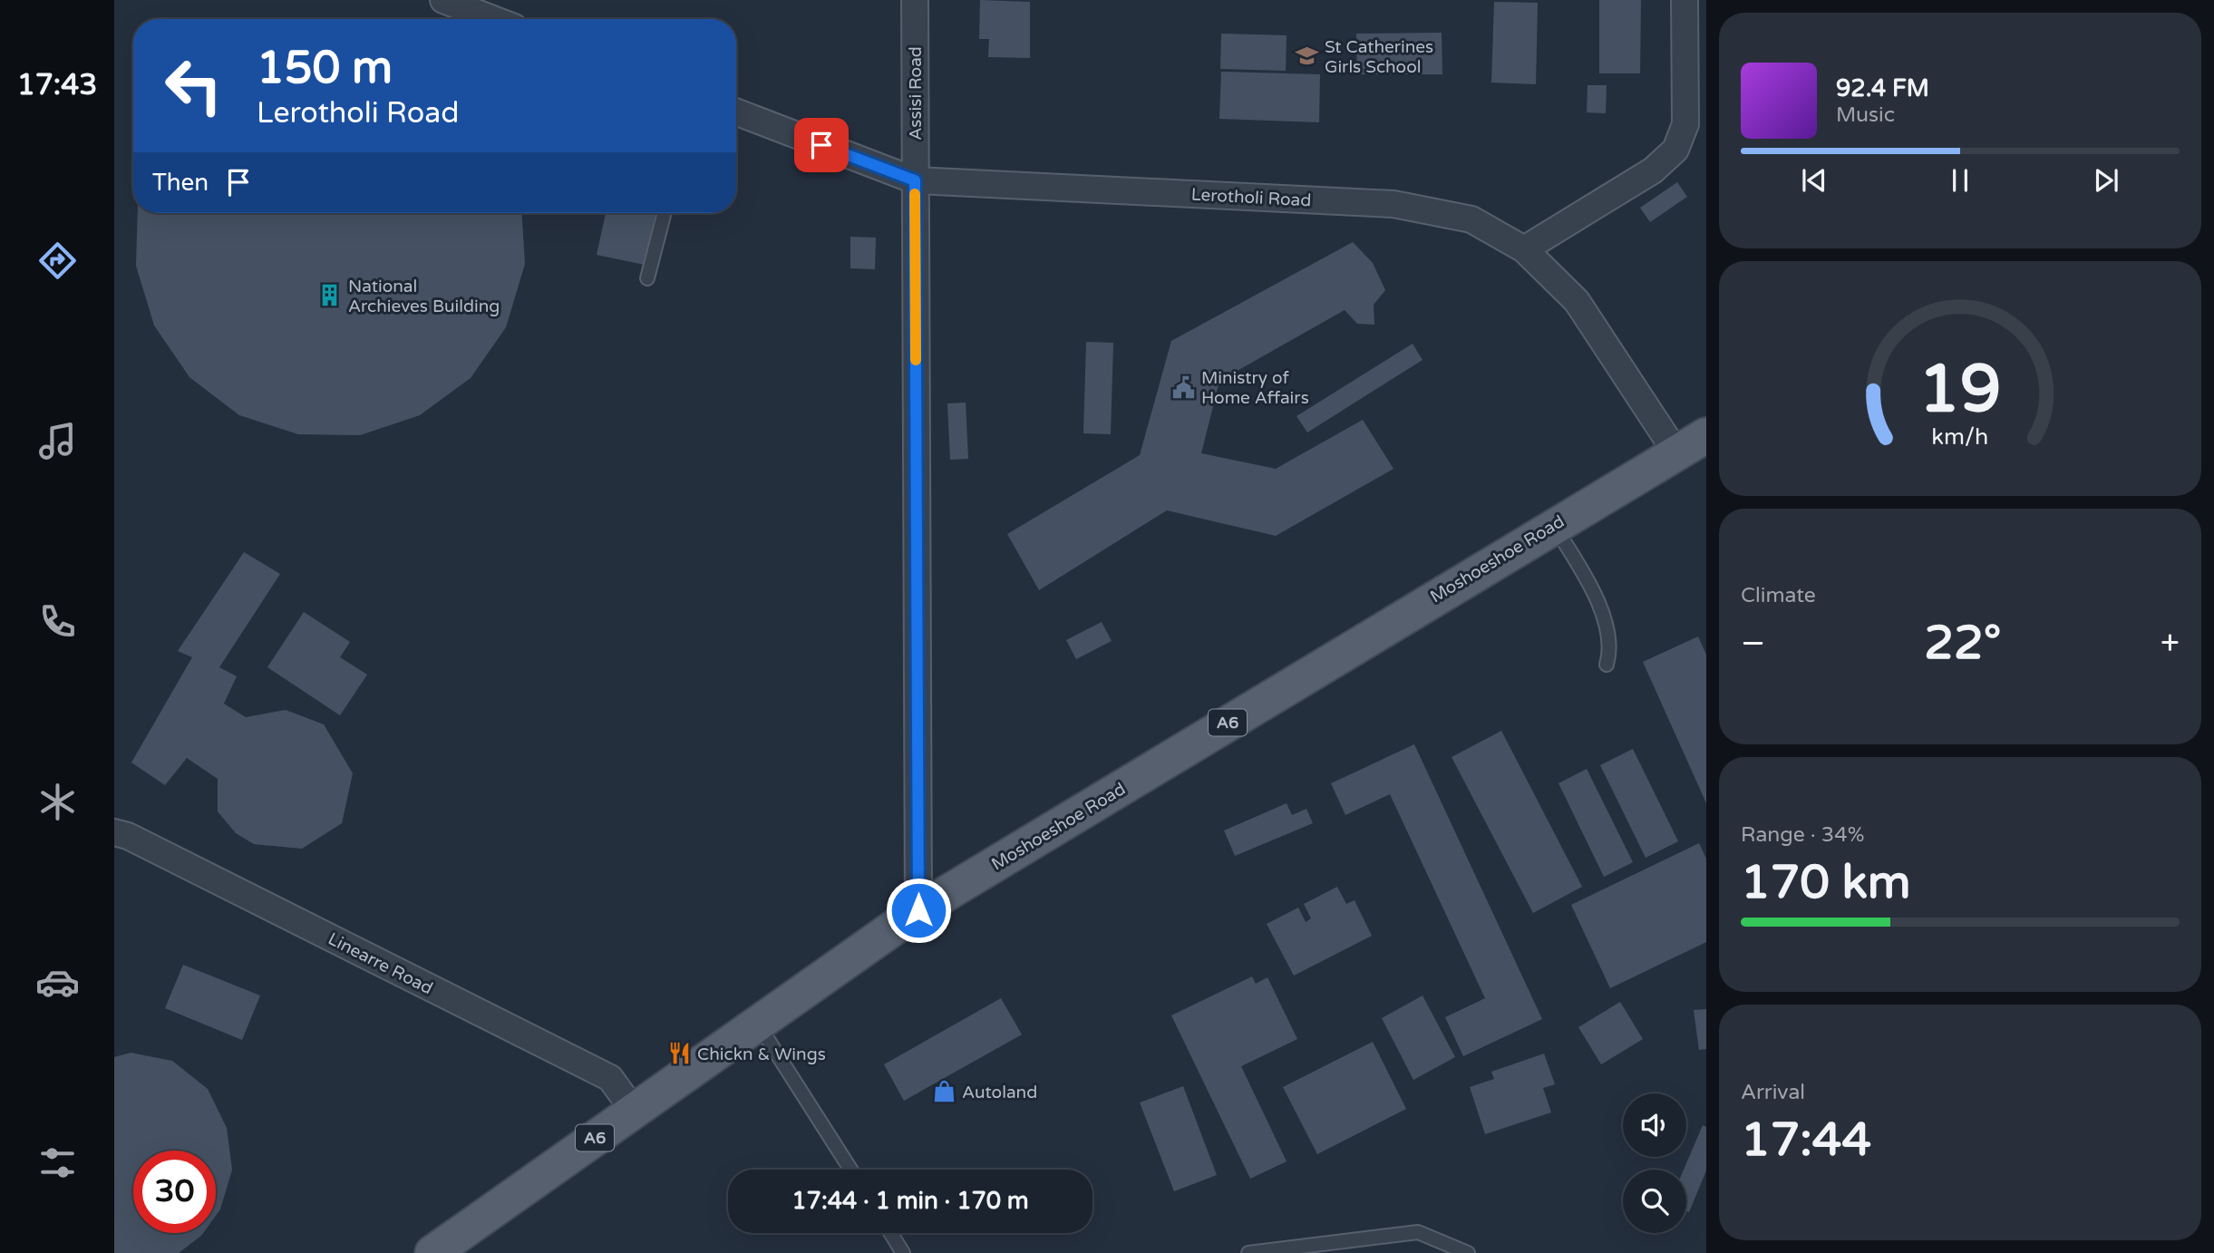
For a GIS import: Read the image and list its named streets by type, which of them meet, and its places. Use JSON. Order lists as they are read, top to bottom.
{
  "streets": {
    "main road": ["Moshoeshoe Road", "A6"],
    "street": ["Assisi Road", "Lerotholi Road", "Linearre Road"]
  },
  "crossings": [
    ["Assisi Road", "Lerotholi Road"],
    ["Assisi Road", "Moshoeshoe Road"],
    ["Lerotholi Road", "Moshoeshoe Road"],
    ["Moshoeshoe Road", "Linearre Road"]
  ],
  "places": {
    "school or university": ["St Catherines Girls School"],
    "building": ["National Archieves Building"],
    "public building": ["Ministry of Home Affairs"],
    "restaurant": ["Chickn & Wings"],
    "shop": ["Autoland"]
  },
  "page": {
    "tabs": "17:43",
    "turn": ["150 m", "Lerotholi Road"],
    "song": ["92.4 FM", "Music"],
    "then": "Then",
    "tile": [
      "Climate",
      ["Range · 34%", "170 km"],
      ["Arrival", "17:44"]
    ],
    "heat": ["−", "22°", "+"],
    "limit": "30",
    "trip": "17:44 · 1 min · 170 m",
    "gauge": ["19", "km/h"]
  }
}
